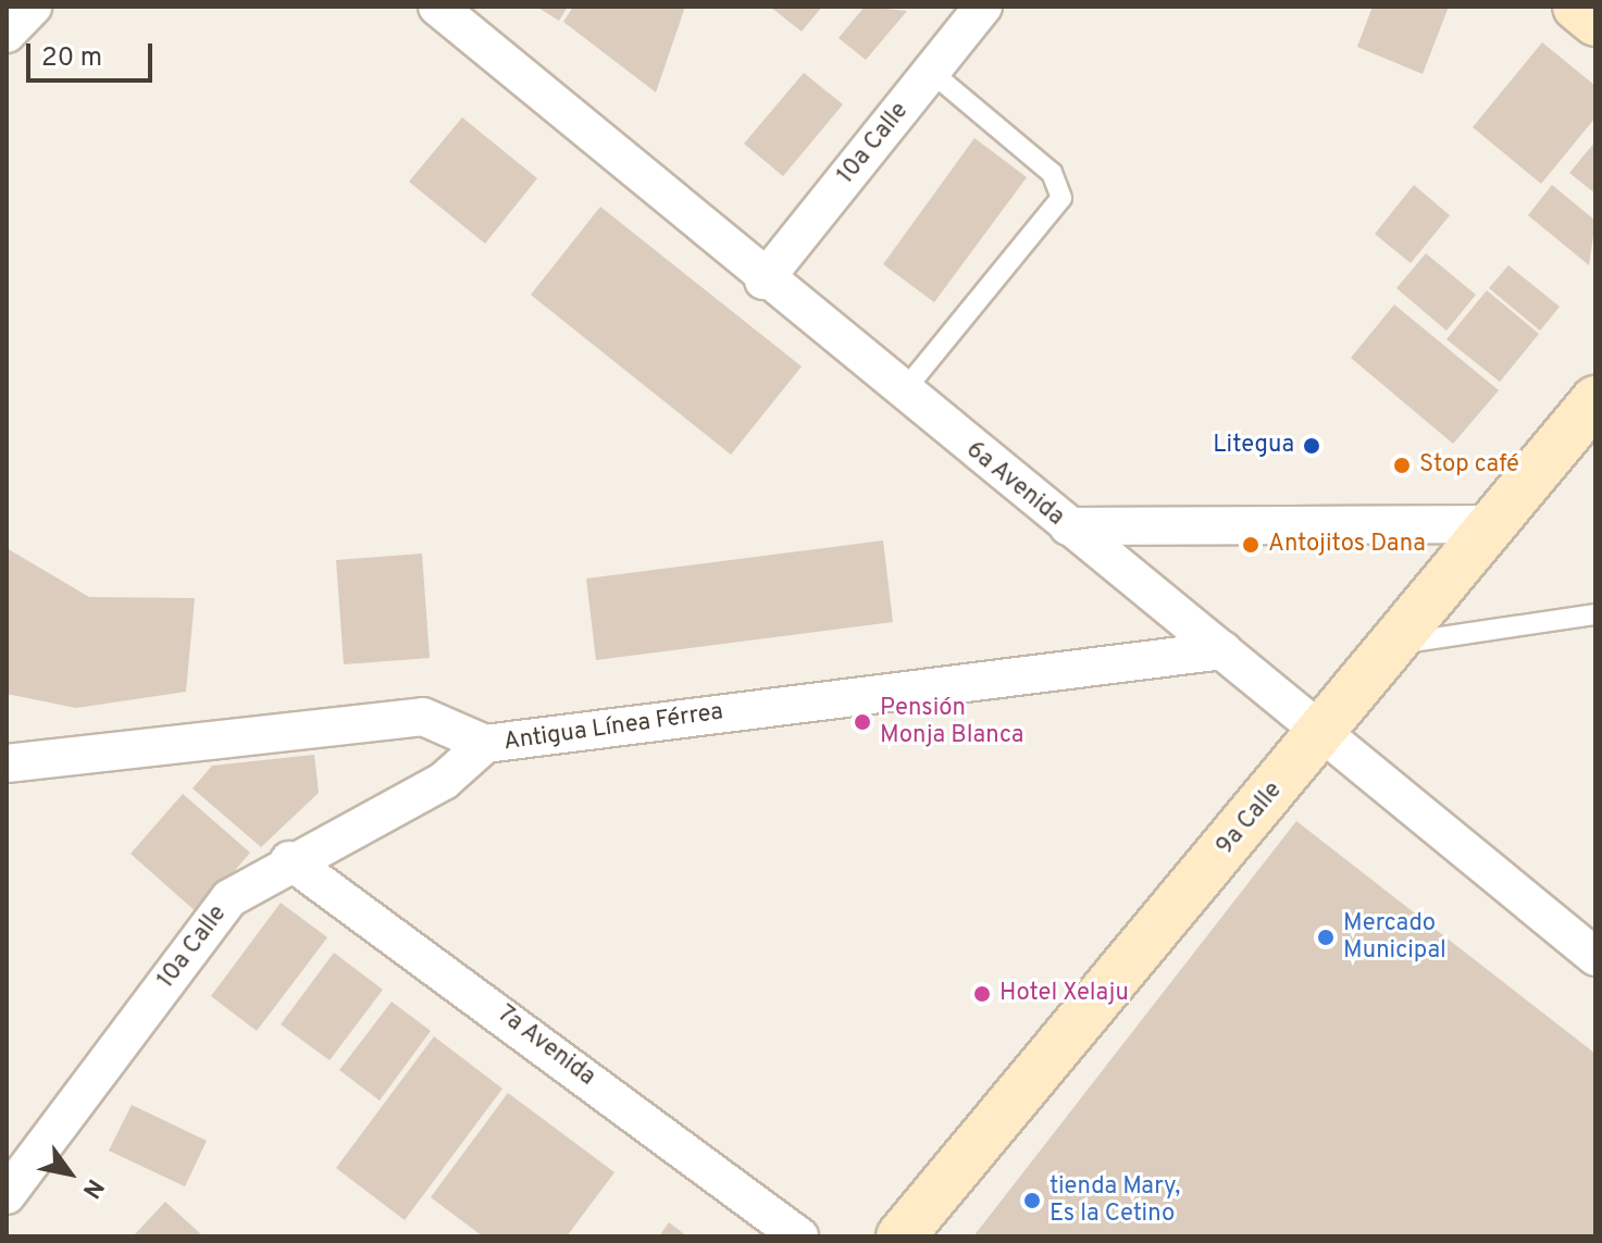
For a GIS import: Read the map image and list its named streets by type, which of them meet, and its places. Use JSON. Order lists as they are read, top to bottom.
{
  "streets": {
    "street": [
      "10a Calle",
      "6a Avenida",
      "Antigua Línea Férrea",
      "9a Calle",
      "7a Avenida"
    ]
  },
  "crossings": [
    ["10a Calle", "6a Avenida"],
    ["10a Calle", "Antigua Línea Férrea"],
    ["10a Calle", "7a Avenida"],
    ["6a Avenida", "Antigua Línea Férrea"],
    ["6a Avenida", "9a Calle"]
  ],
  "places": [
    "Litegua",
    "Stop café",
    "Antojitos Dana",
    "Pensión Monja Blanca",
    "Mercado Municipal",
    "Hotel Xelaju",
    "tienda Mary, Es la Cetino"
  ],
  "scale_bar": "20 m",
  "north": "bottom right"
}
